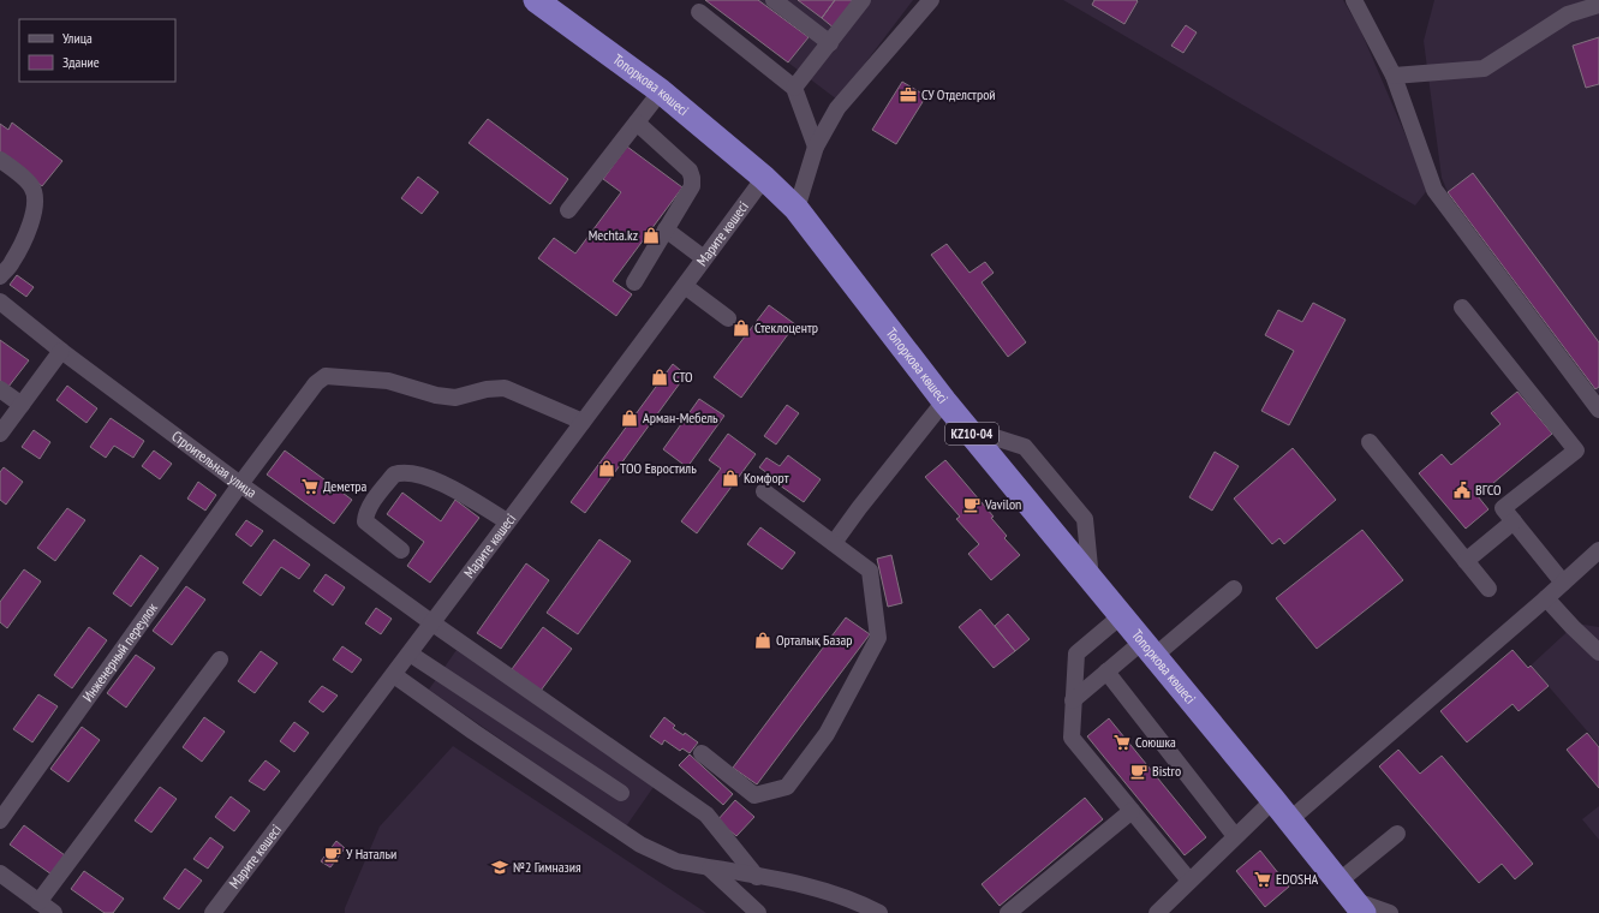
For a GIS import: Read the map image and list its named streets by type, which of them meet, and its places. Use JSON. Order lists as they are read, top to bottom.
{
  "streets": {
    "highway": ["Топоркова көшесі", "KZ10-04"],
    "street": ["Марите көшесі", "Строительная улица", "Инженерный переулок"]
  },
  "crossings": [
    ["Топоркова көшесі", "Марите көшесі"],
    ["Марите көшесі", "Строительная улица"],
    ["Марите көшесі", "Инженерный переулок"],
    ["Строительная улица", "Инженерный переулок"]
  ],
  "places": {
    "office": ["СУ Отделстрой"],
    "shop": [
      "Mechta.kz",
      "Стеклоцентр",
      "СТО",
      "Арман-Мебель",
      "ТОО Евростиль",
      "Комфорт",
      "Орталық Базар"
    ],
    "supermarket": ["Деметра", "Союшка", "EDOSHA"],
    "public building": ["ВГСО"],
    "cafe": ["Vavilon", "Bistro", "У Натальи"],
    "school or university": ["№2 Гимназия"]
  },
  "legend": ["Улица", "Здание"]
}
